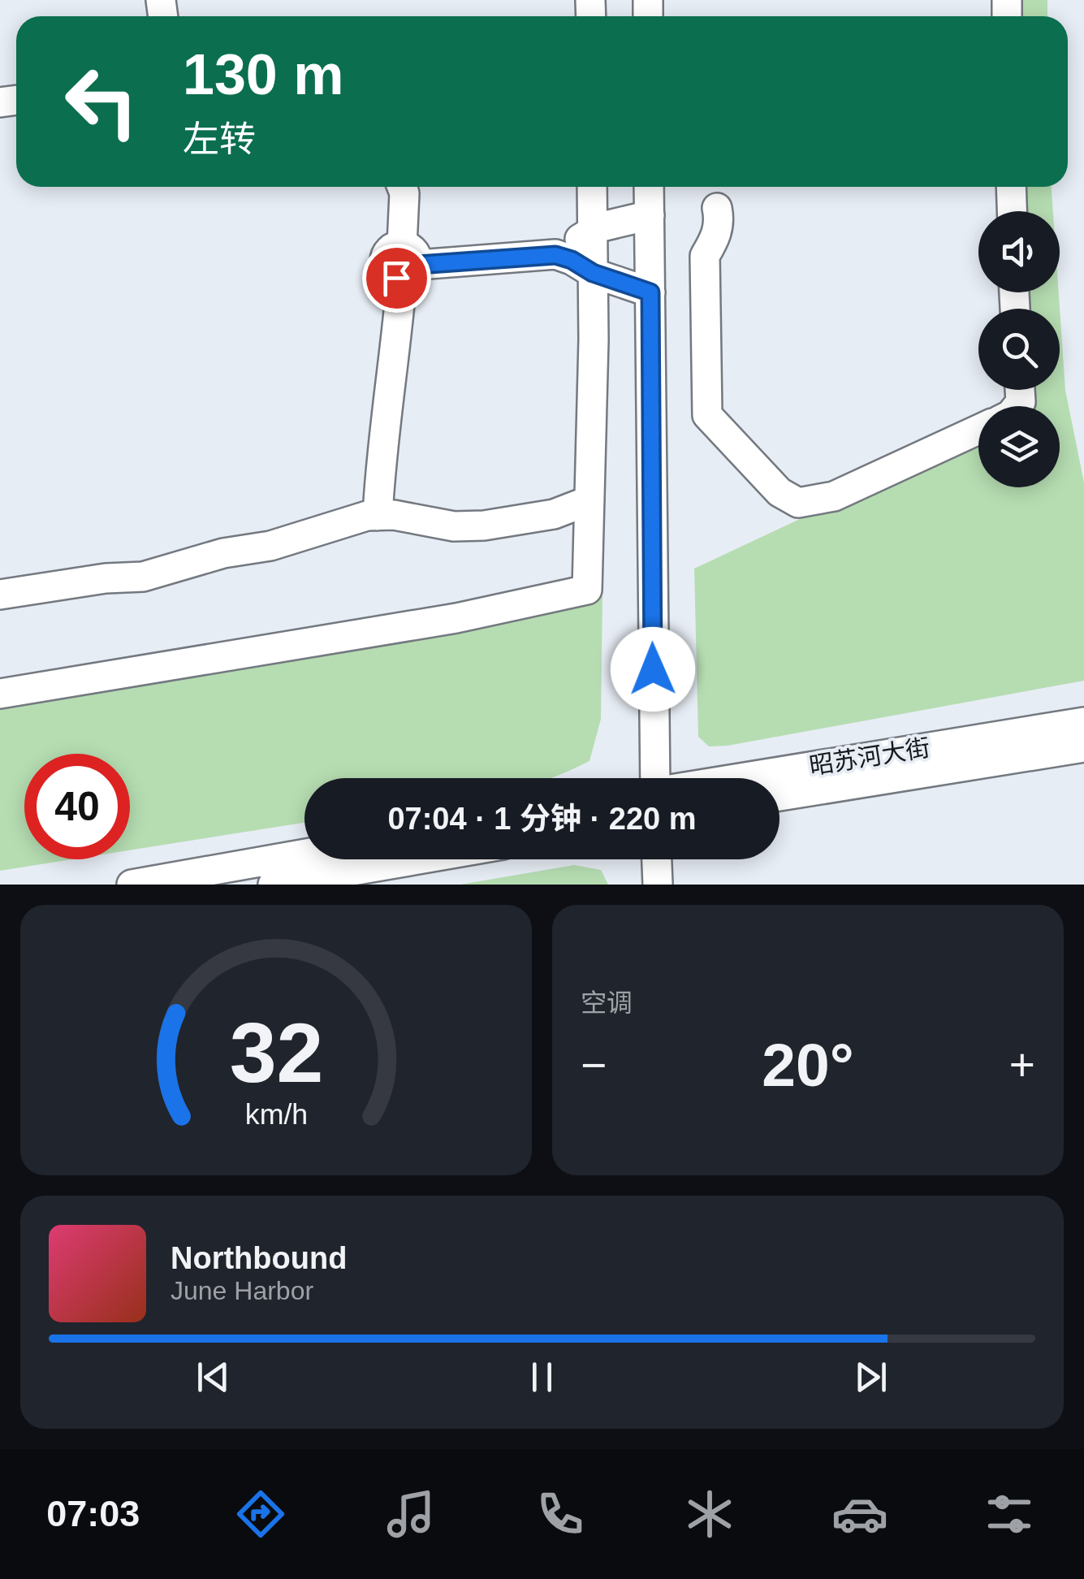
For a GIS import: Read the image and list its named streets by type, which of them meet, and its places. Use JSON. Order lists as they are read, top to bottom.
{
  "streets": {
    "street": ["昭苏河大街"]
  },
  "page": {
    "turn": ["130 m", "左转"],
    "limit": "40",
    "trip": "07:04 · 1 分钟 · 220 m",
    "tile": "空调",
    "heat": ["−", "20°", "+"],
    "song": ["Northbound", "June Harbor"],
    "tabs": "07:03",
    "gauge": ["32", "km/h"]
  }
}
